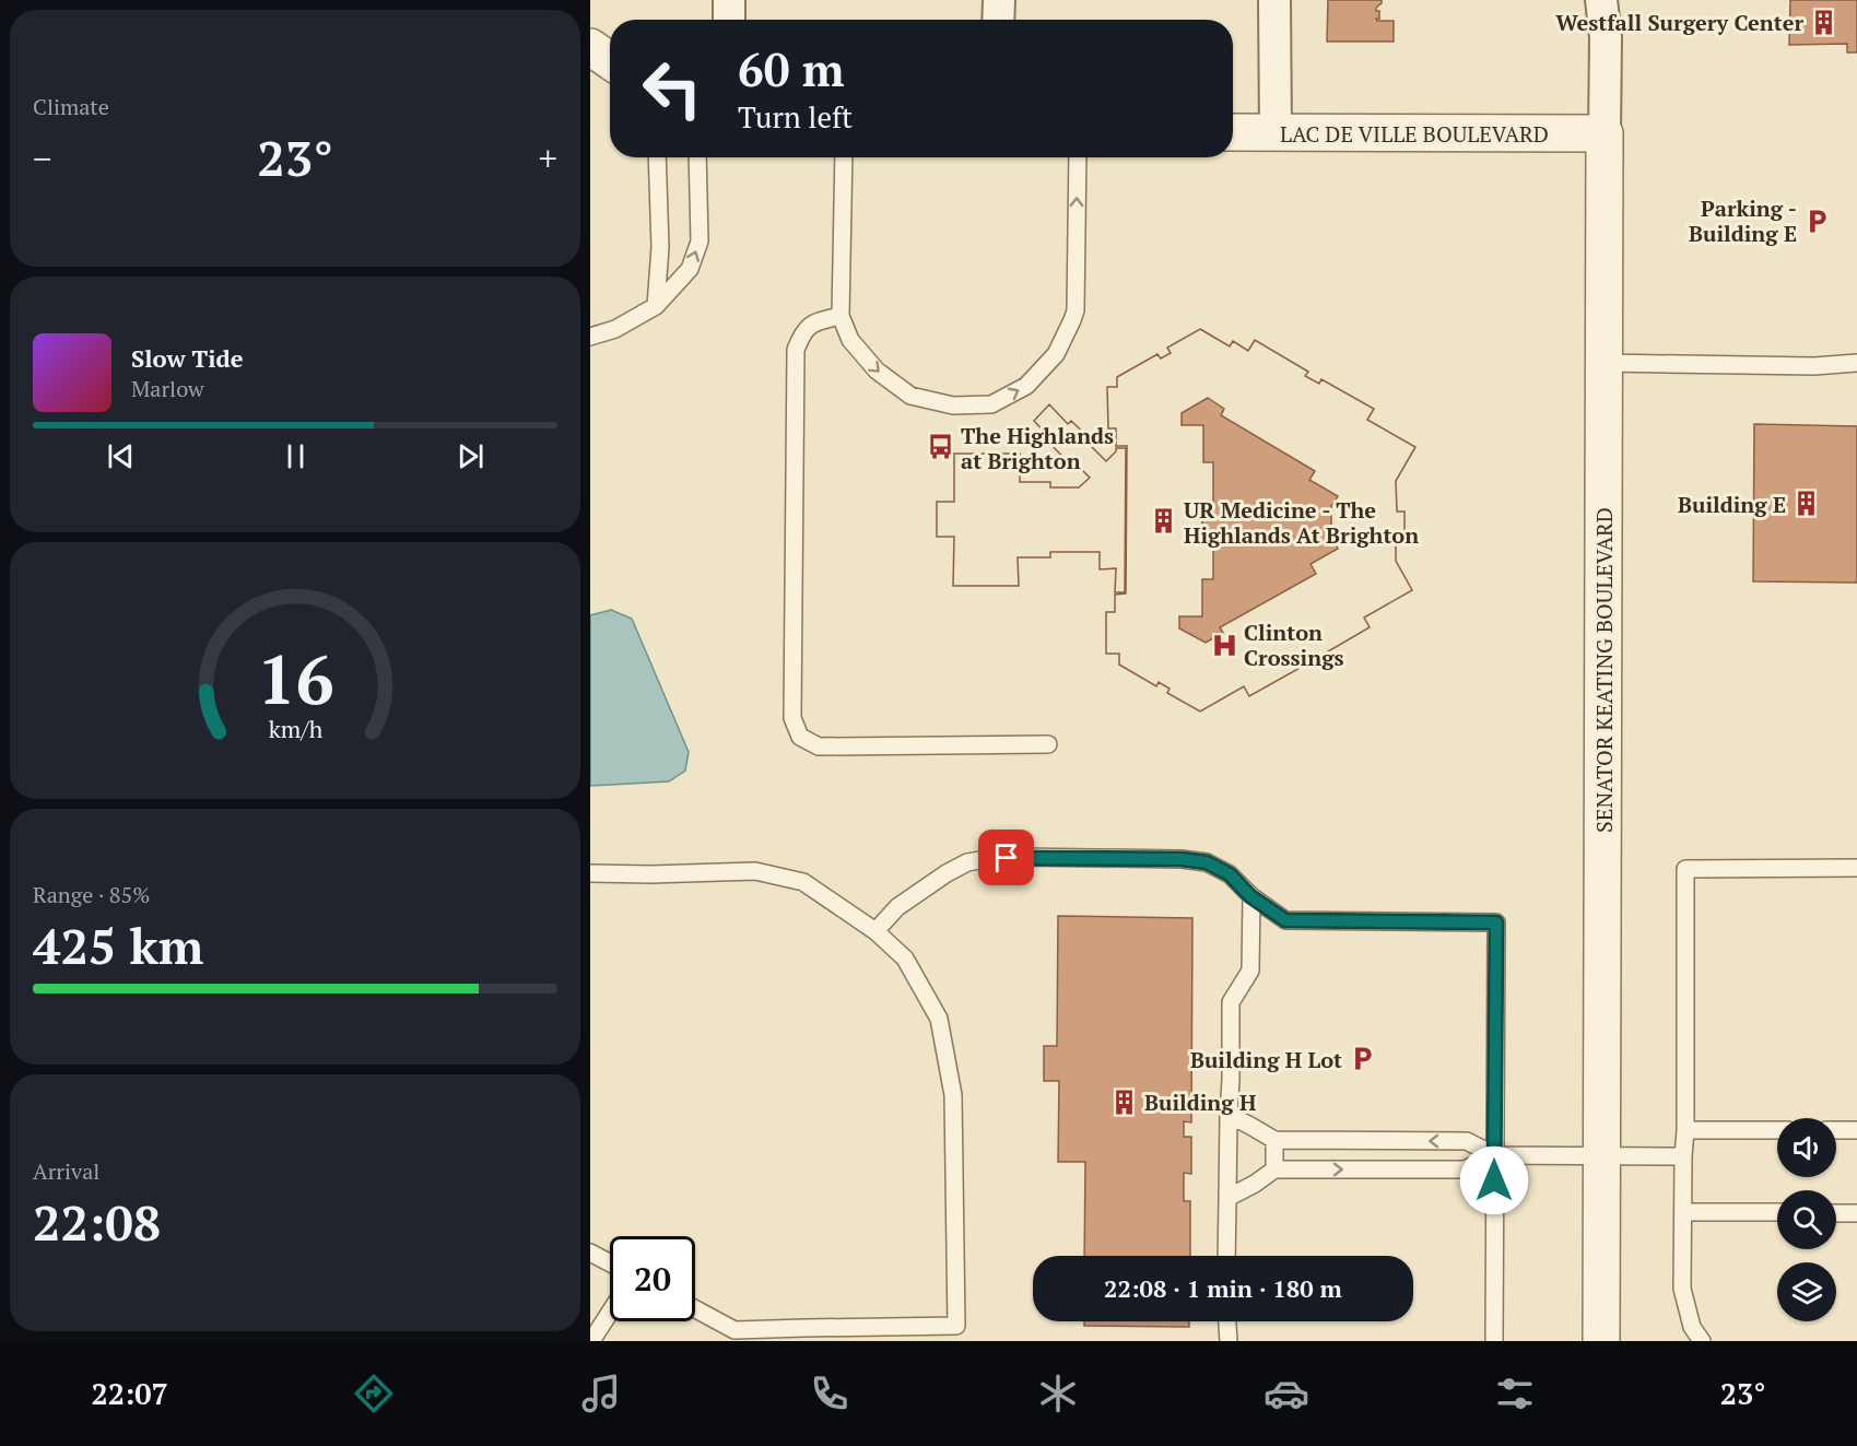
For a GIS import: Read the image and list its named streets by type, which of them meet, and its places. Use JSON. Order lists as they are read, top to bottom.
{
  "streets": {
    "street": ["LAC DE VILLE BOULEVARD", "SENATOR KEATING BOULEVARD"]
  },
  "crossings": [
    ["LAC DE VILLE BOULEVARD", "SENATOR KEATING BOULEVARD"]
  ],
  "places": {
    "building": [
      "Westfall Surgery Center",
      "Building E",
      "UR Medicine - The Highlands At Brighton",
      "Building H"
    ],
    "parking": ["Parking - Building E", "Building H Lot"],
    "bus stop": ["The Highlands at Brighton"],
    "hospital": ["Clinton Crossings"]
  },
  "page": {
    "tile": [
      "Climate",
      ["Range · 85%", "425 km"],
      ["Arrival", "22:08"]
    ],
    "turn": ["60 m", "Turn left"],
    "heat": ["−", "23°", "+"],
    "song": ["Slow Tide", "Marlow"],
    "limit": "20",
    "trip": "22:08 · 1 min · 180 m",
    "tabs": ["22:07", "23°"],
    "gauge": ["16", "km/h"]
  }
}
